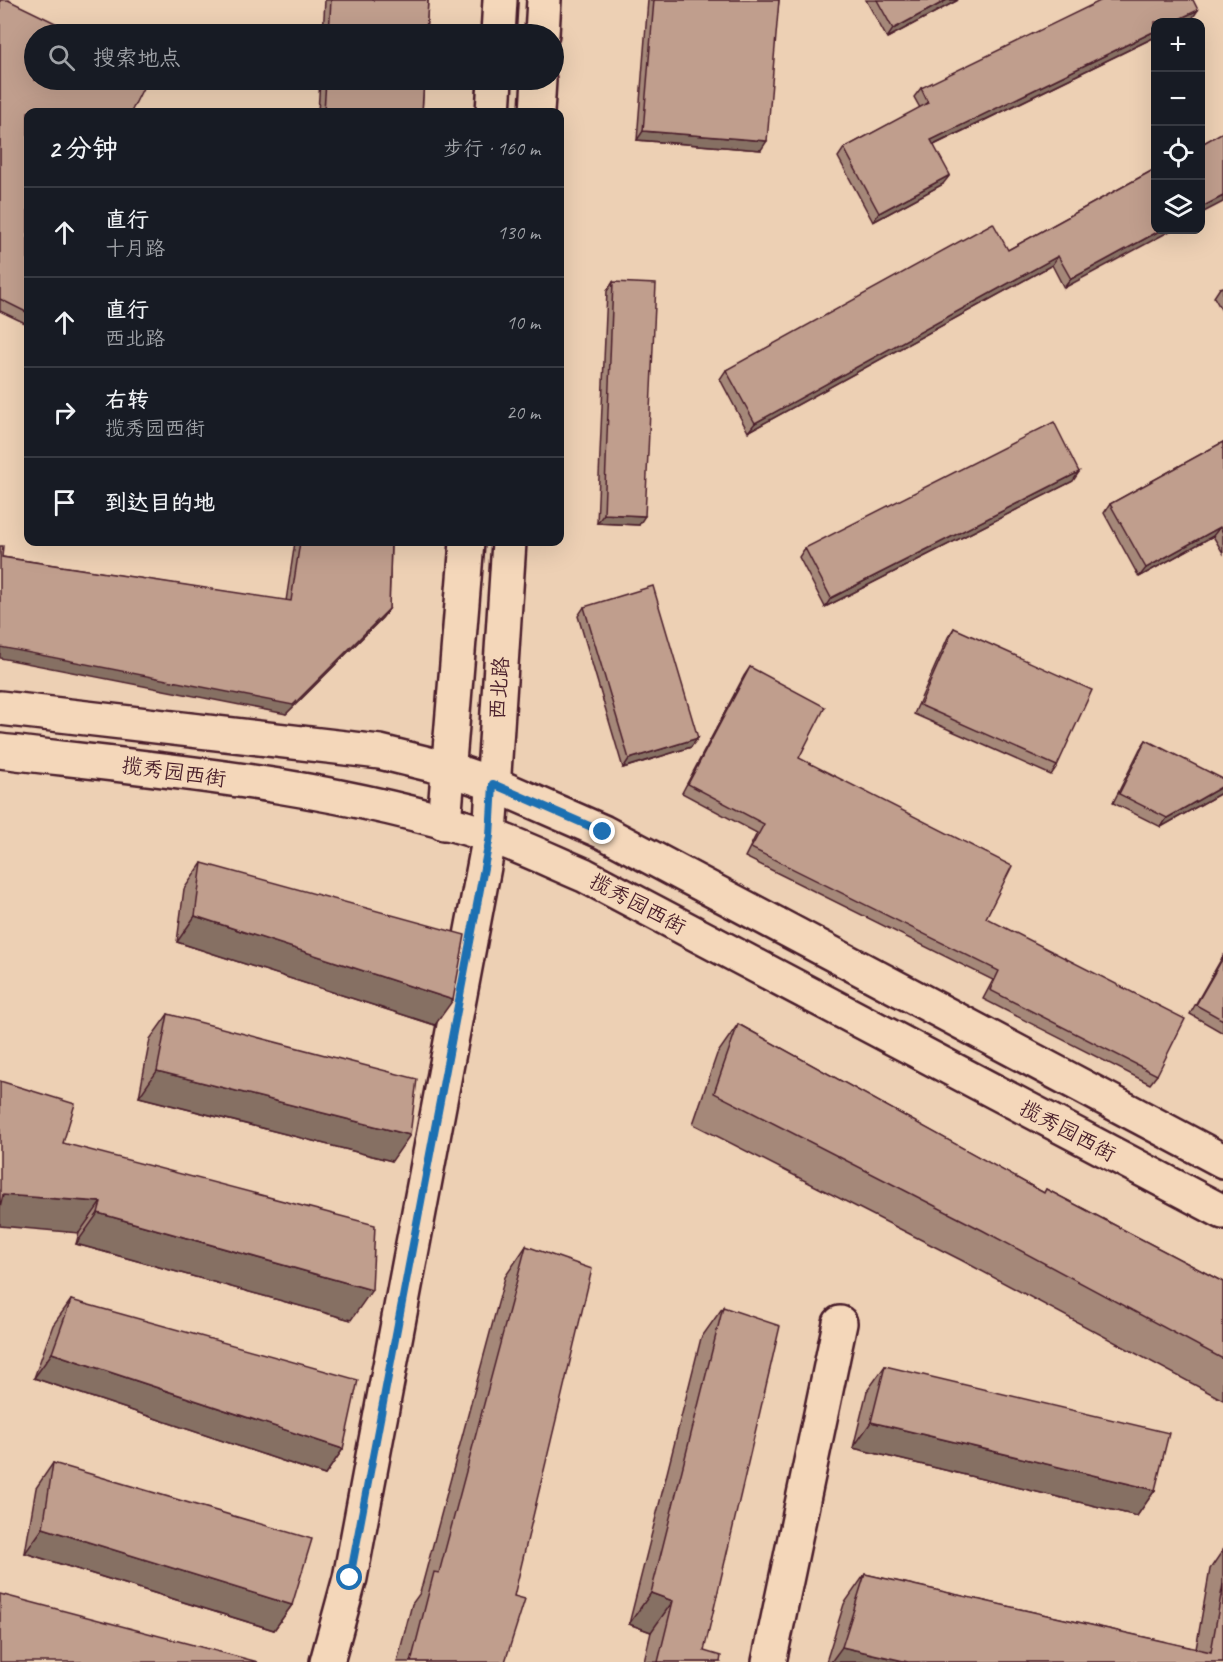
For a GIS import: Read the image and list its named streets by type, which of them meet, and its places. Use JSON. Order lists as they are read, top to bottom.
{
  "streets": {
    "street": ["西北路", "揽秀园西街"]
  },
  "crossings": [
    ["西北路", "揽秀园西街"]
  ],
  "page": {
    "map_buttons": ["+", "−"],
    "search": "搜索地点",
    "heading": ["2 分钟", "步行 · 160 m"],
    "list": [
      ["直行", "十月路", "130 m"],
      ["直行", "西北路", "10 m"],
      ["右转", "揽秀园西街", "20 m"],
      "到达目的地"
    ]
  }
}
